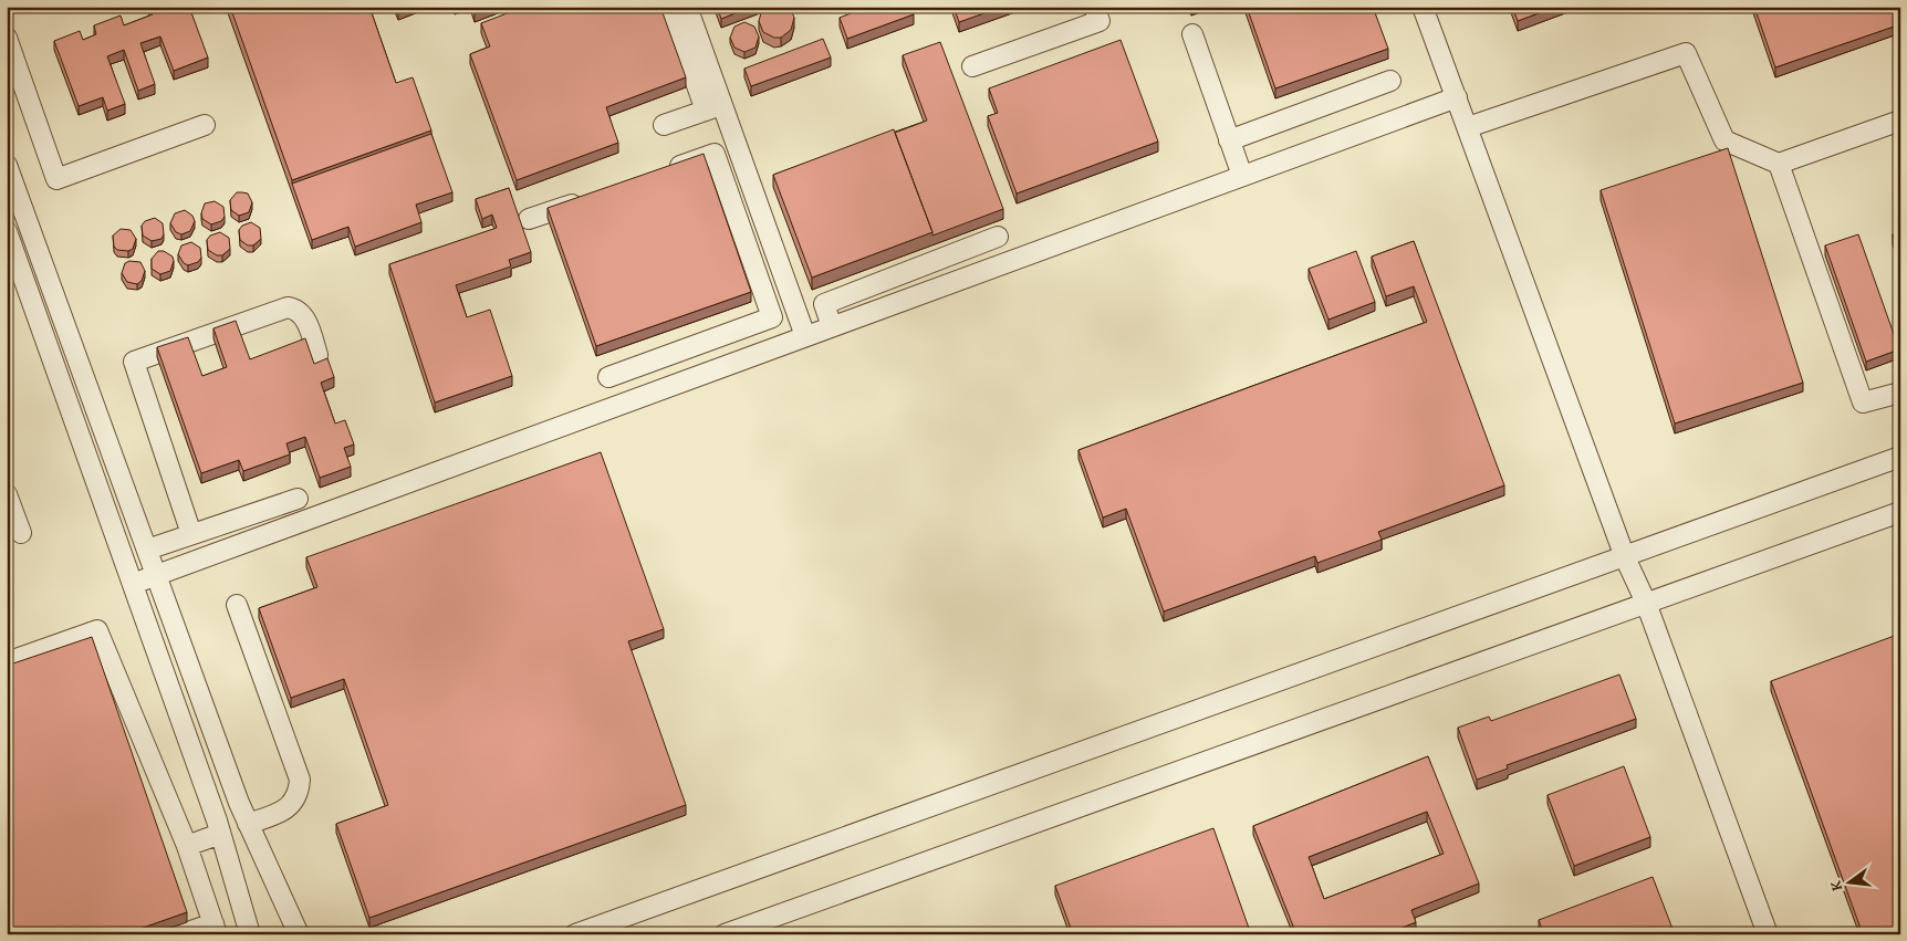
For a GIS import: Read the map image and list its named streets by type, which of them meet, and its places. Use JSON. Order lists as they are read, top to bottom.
{
  "north": "left"
}
